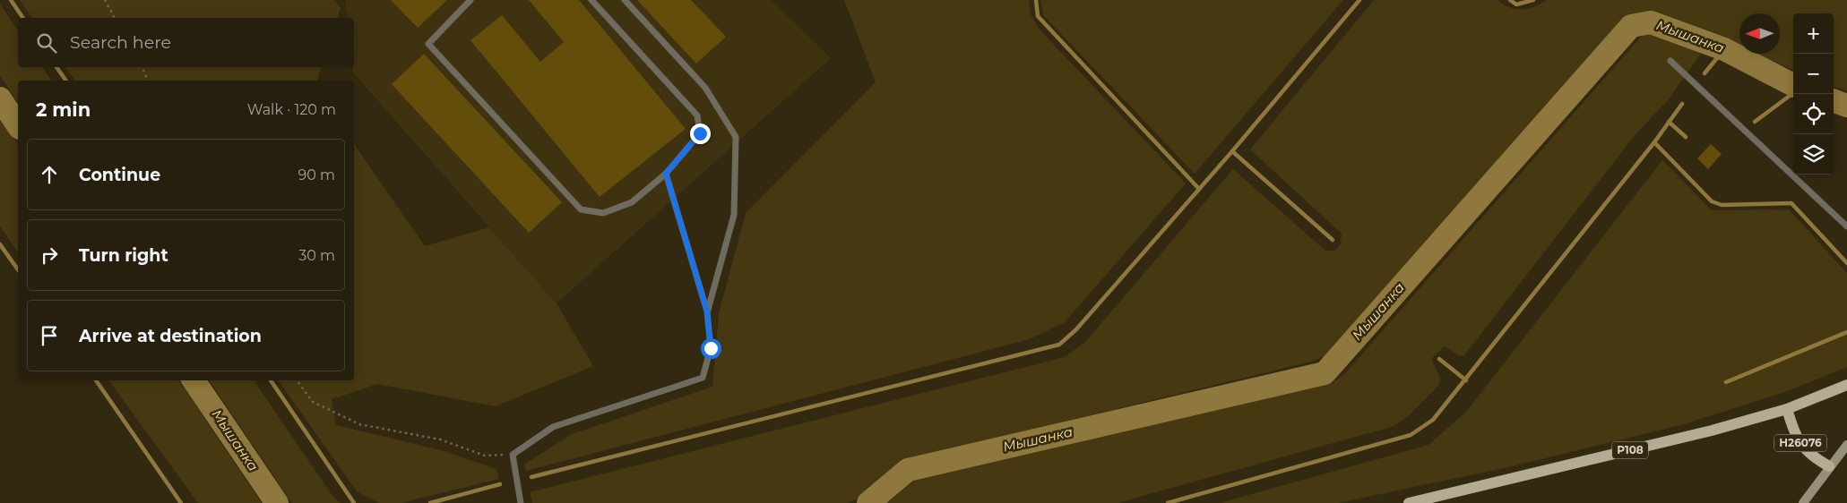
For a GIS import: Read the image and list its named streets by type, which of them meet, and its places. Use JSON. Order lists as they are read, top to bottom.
{
  "streets": {
    "main road": ["Н26076", "Р108"]
  },
  "crossings": [
    ["Н26076", "Р108"]
  ],
  "water": ["Мышанка"],
  "north": "left",
  "page": {
    "map_buttons": ["+", "−"],
    "search": "Search here",
    "heading": ["2 min", "Walk · 120 m"],
    "list": [
      ["Continue", "90 m"],
      ["Turn right", "30 m"],
      "Arrive at destination"
    ]
  }
}
